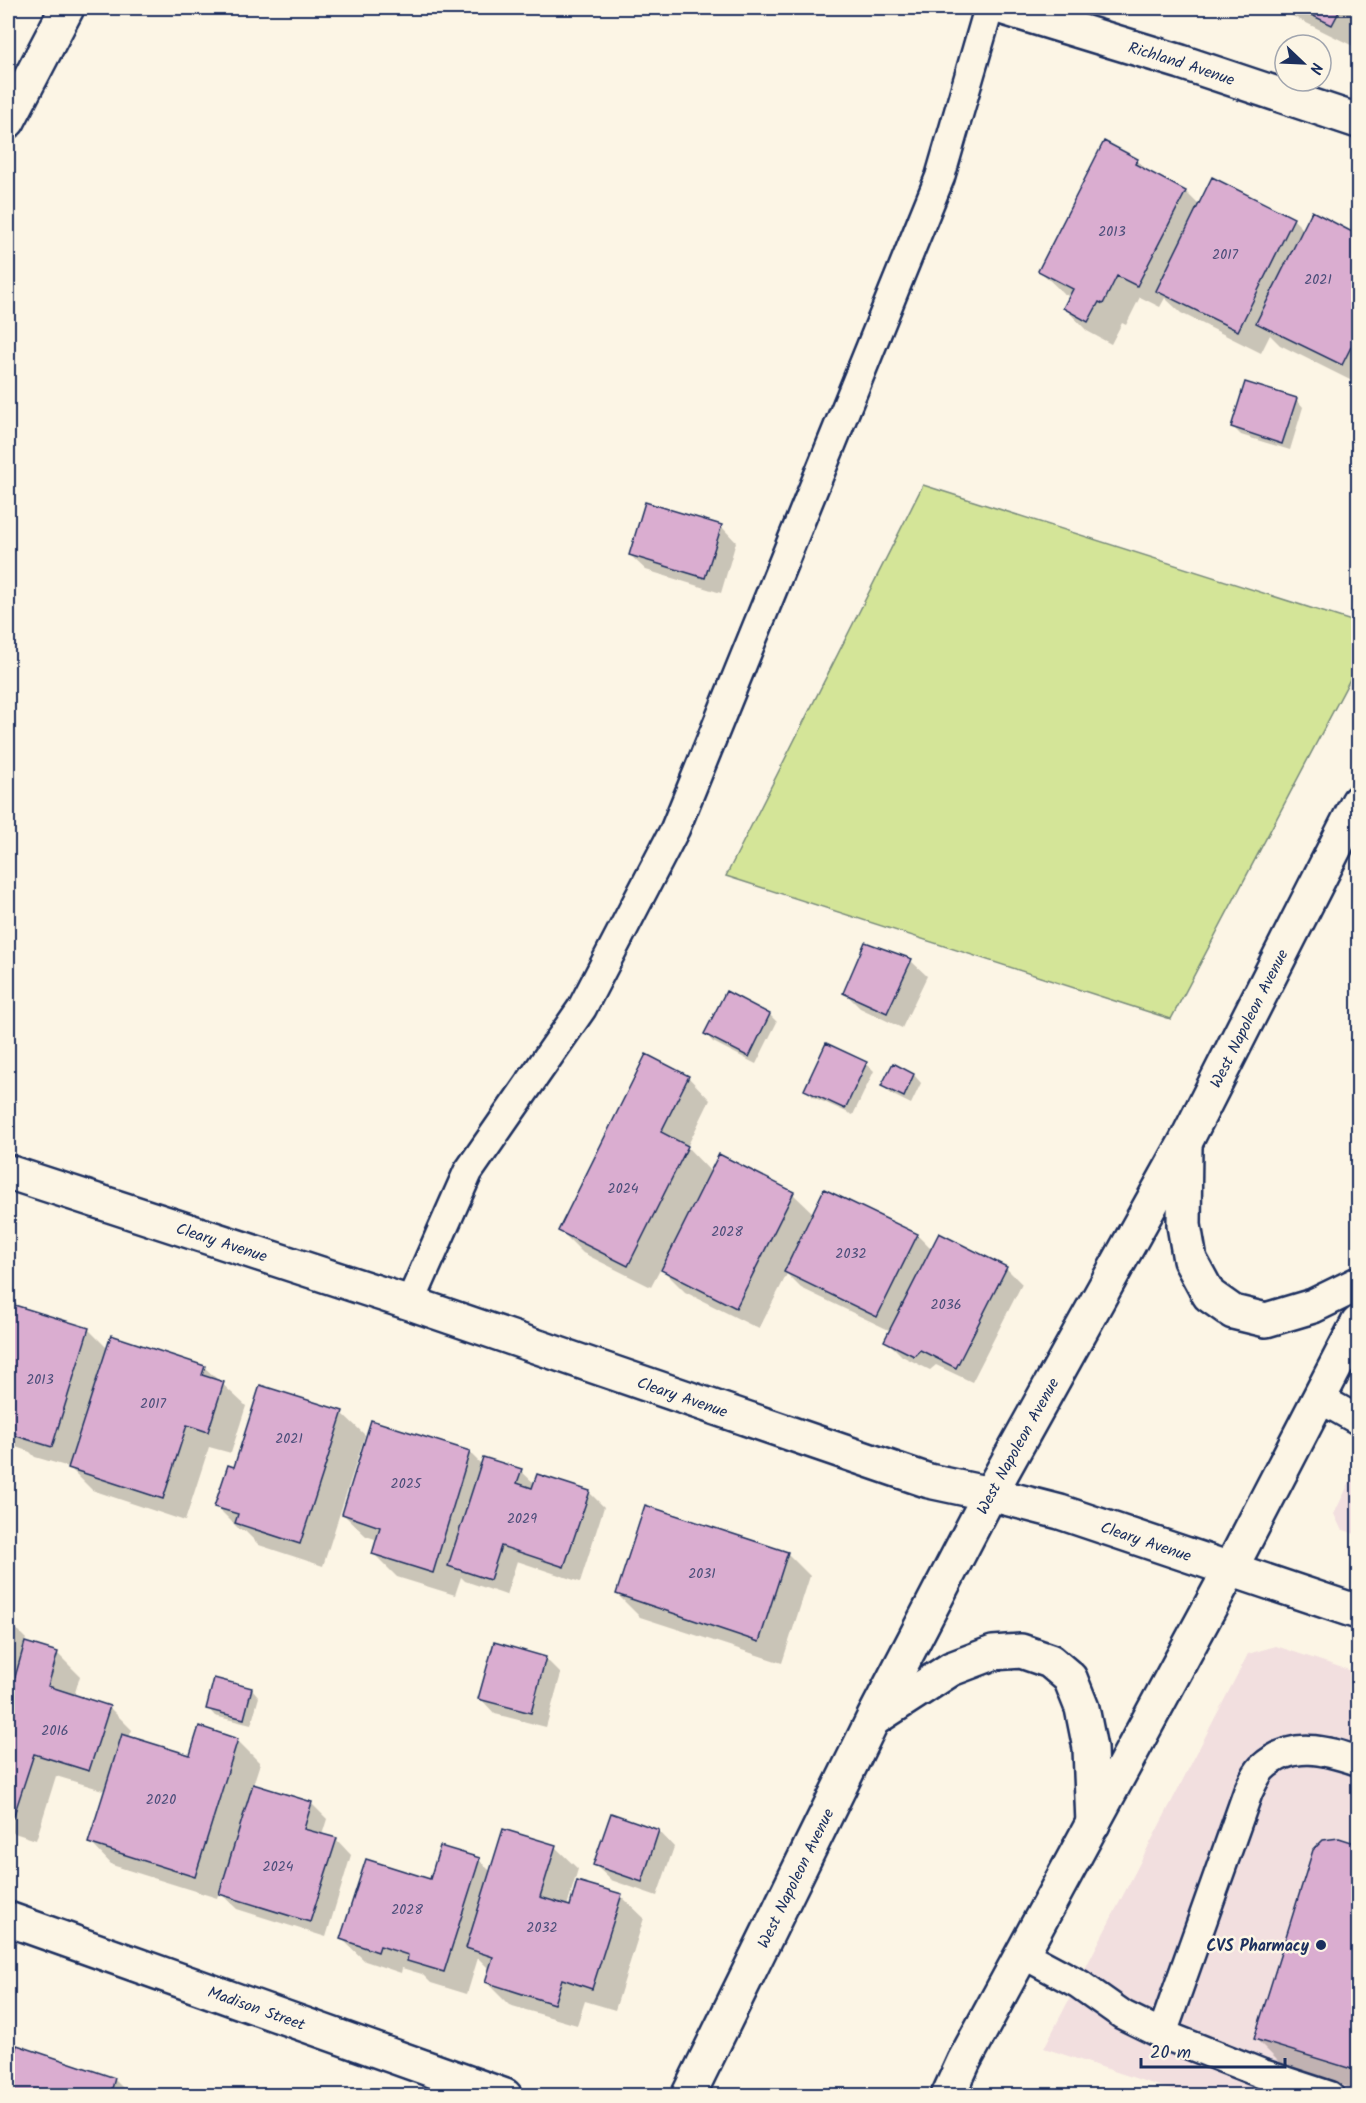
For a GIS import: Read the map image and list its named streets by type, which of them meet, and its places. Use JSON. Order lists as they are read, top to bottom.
{
  "streets": {
    "main road": [
      "Richland Avenue",
      "West Napoleon Avenue",
      "Cleary Avenue",
      "Madison Street"
    ]
  },
  "crossings": [
    ["West Napoleon Avenue", "Cleary Avenue"]
  ],
  "places": ["CVS Pharmacy"],
  "house_numbers": [
    "2013",
    "2017",
    "2021",
    "2024",
    "2028",
    "2032",
    "2036",
    "2013",
    "2017",
    "2021",
    "2025",
    "2029",
    "2031",
    "2016",
    "2020",
    "2024",
    "2028",
    "2032"
  ],
  "scale_bar": "20 m",
  "north": "bottom right"
}
